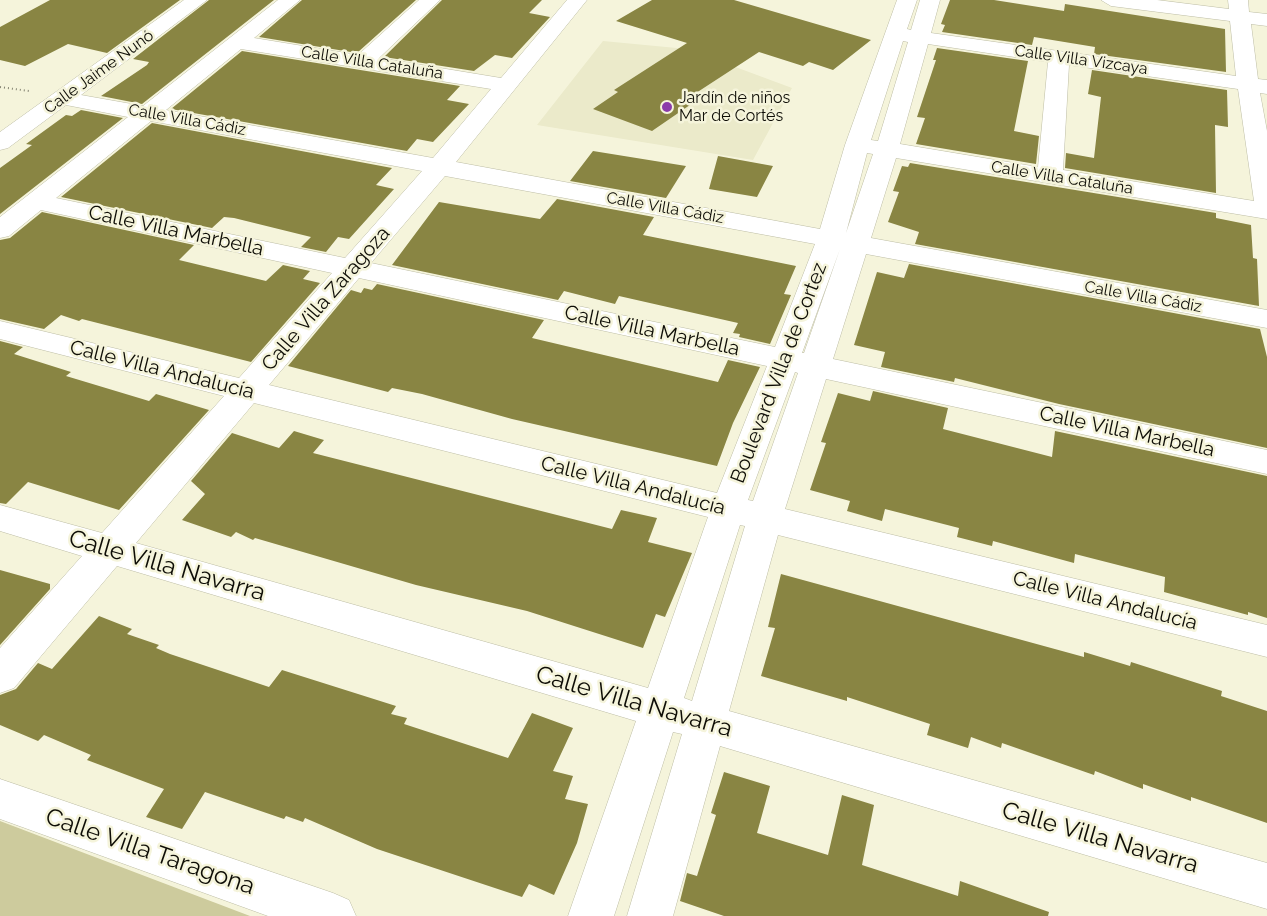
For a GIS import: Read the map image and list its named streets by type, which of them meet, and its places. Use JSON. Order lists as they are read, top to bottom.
{
  "streets": {
    "street": [
      "Calle Villa Vizcaya",
      "Calle Villa Cataluña",
      "Calle Jaime Nunó",
      "Calle Villa Cádiz",
      "Calle Villa Marbella",
      "Calle Villa Zaragoza",
      "Calle Villa Andalucía",
      "Boulevard Villa de Cortez",
      "Calle Villa Navarra",
      "Calle Villa Taragona"
    ]
  },
  "crossings": [
    ["Calle Villa Vizcaya", "Boulevard Villa de Cortez"],
    ["Calle Villa Cataluña", "Calle Villa Zaragoza"],
    ["Calle Villa Cataluña", "Boulevard Villa de Cortez"],
    ["Calle Jaime Nunó", "Calle Villa Cádiz"],
    ["Calle Villa Cádiz", "Calle Villa Zaragoza"],
    ["Calle Villa Cádiz", "Boulevard Villa de Cortez"],
    ["Calle Villa Marbella", "Calle Villa Zaragoza"],
    ["Calle Villa Marbella", "Boulevard Villa de Cortez"],
    ["Calle Villa Zaragoza", "Calle Villa Andalucía"],
    ["Calle Villa Zaragoza", "Calle Villa Navarra"],
    ["Calle Villa Andalucía", "Boulevard Villa de Cortez"],
    ["Boulevard Villa de Cortez", "Calle Villa Navarra"]
  ],
  "places": ["Jardín de niños Mar de Cortés"]
}
